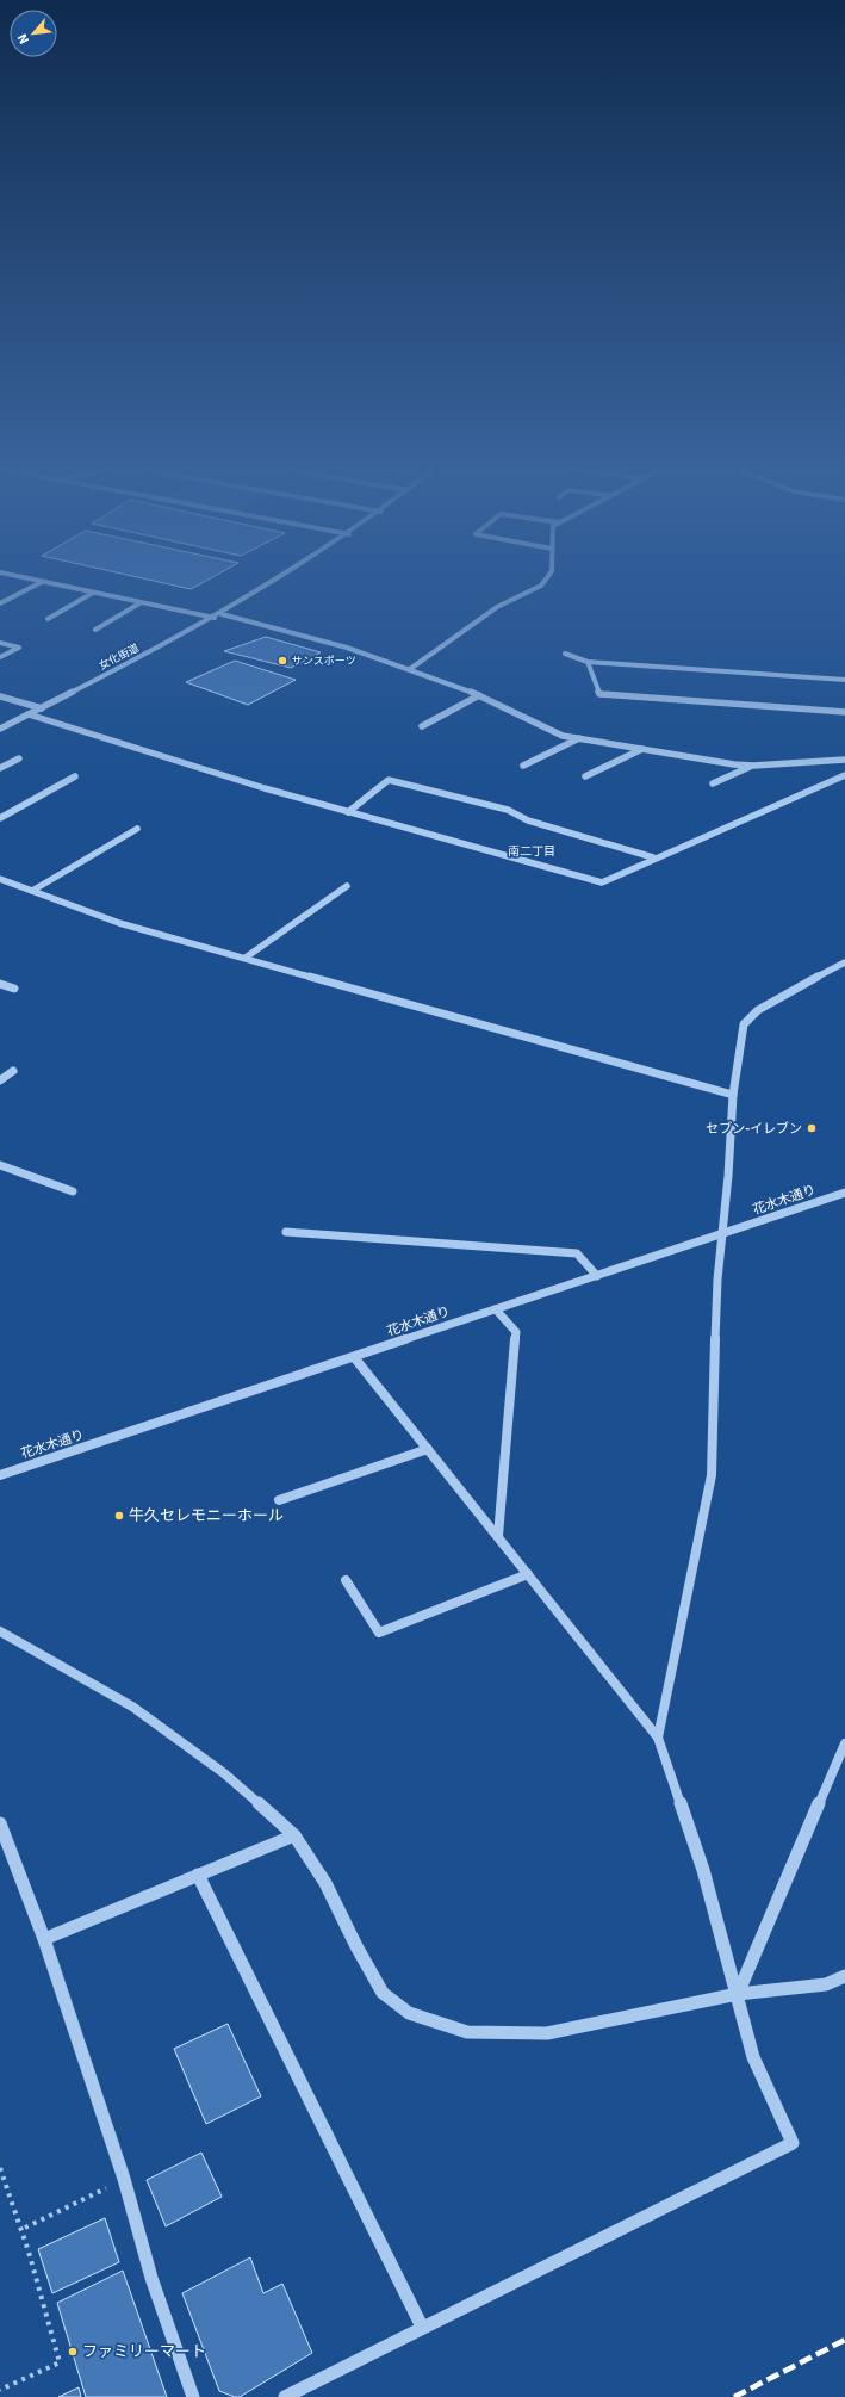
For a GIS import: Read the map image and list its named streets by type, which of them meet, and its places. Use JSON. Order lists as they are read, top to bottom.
{
  "streets": {
    "street": ["女化街道", "花水木通り"]
  },
  "districts": ["南二丁目"],
  "places": [
    "サンスポーツ",
    "セブン-イレブン",
    "牛久セレモニーホール",
    "ファミリーマート"
  ],
  "north": "bottom left"
}
